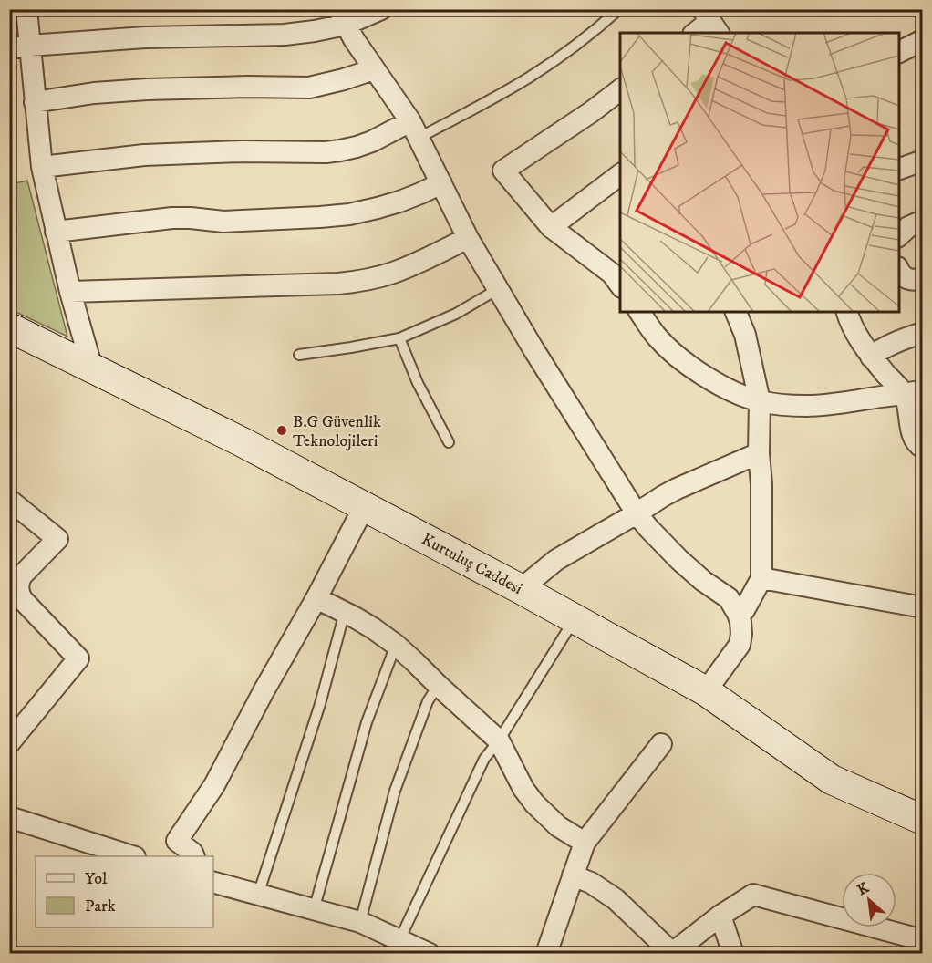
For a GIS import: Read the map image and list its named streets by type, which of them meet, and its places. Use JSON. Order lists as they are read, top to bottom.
{
  "streets": {
    "main road": ["Kurtuluş Caddesi"]
  },
  "places": ["B.G Güvenlik Teknolojileri"],
  "legend": ["Yol", "Park"],
  "north": "top left"
}
